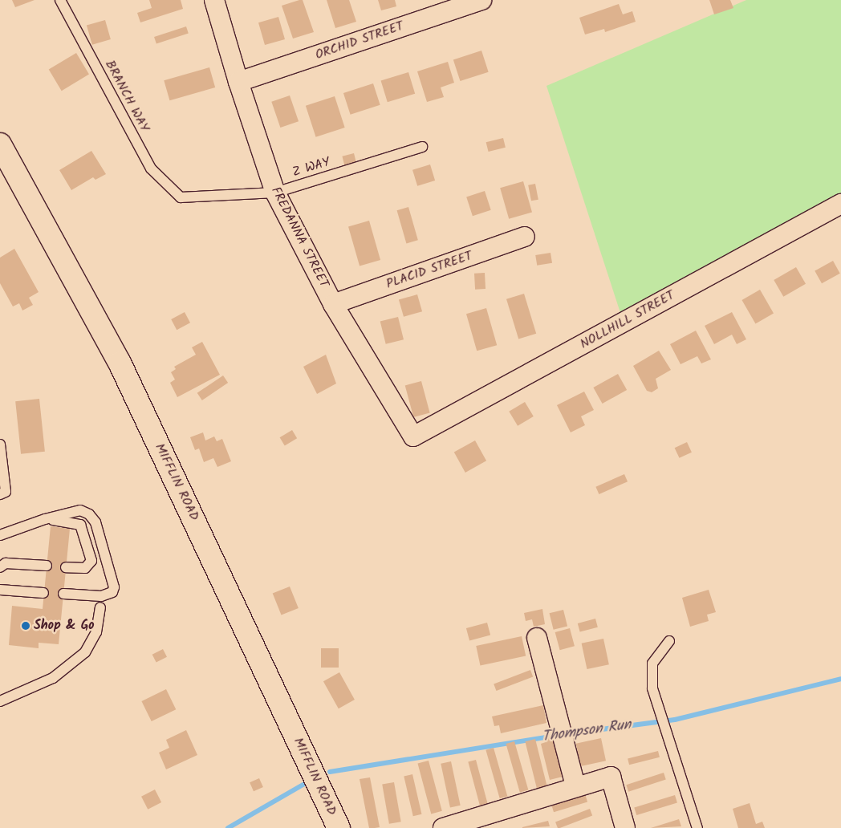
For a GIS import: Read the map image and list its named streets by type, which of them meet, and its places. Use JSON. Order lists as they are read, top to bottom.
{
  "streets": {
    "street": [
      "ORCHID STREET",
      "FREDANNA STREET",
      "PLACID STREET",
      "NOLLHILL STREET",
      "MIFFLIN ROAD"
    ],
    "lane": ["BRANCH WAY", "Z WAY"]
  },
  "crossings": [
    ["ORCHID STREET", "FREDANNA STREET"],
    ["BRANCH WAY", "Z WAY"],
    ["Z WAY", "FREDANNA STREET"],
    ["FREDANNA STREET", "PLACID STREET"],
    ["FREDANNA STREET", "NOLLHILL STREET"]
  ],
  "water": ["Thompson Run"],
  "places": ["Shop & Go"]
}
